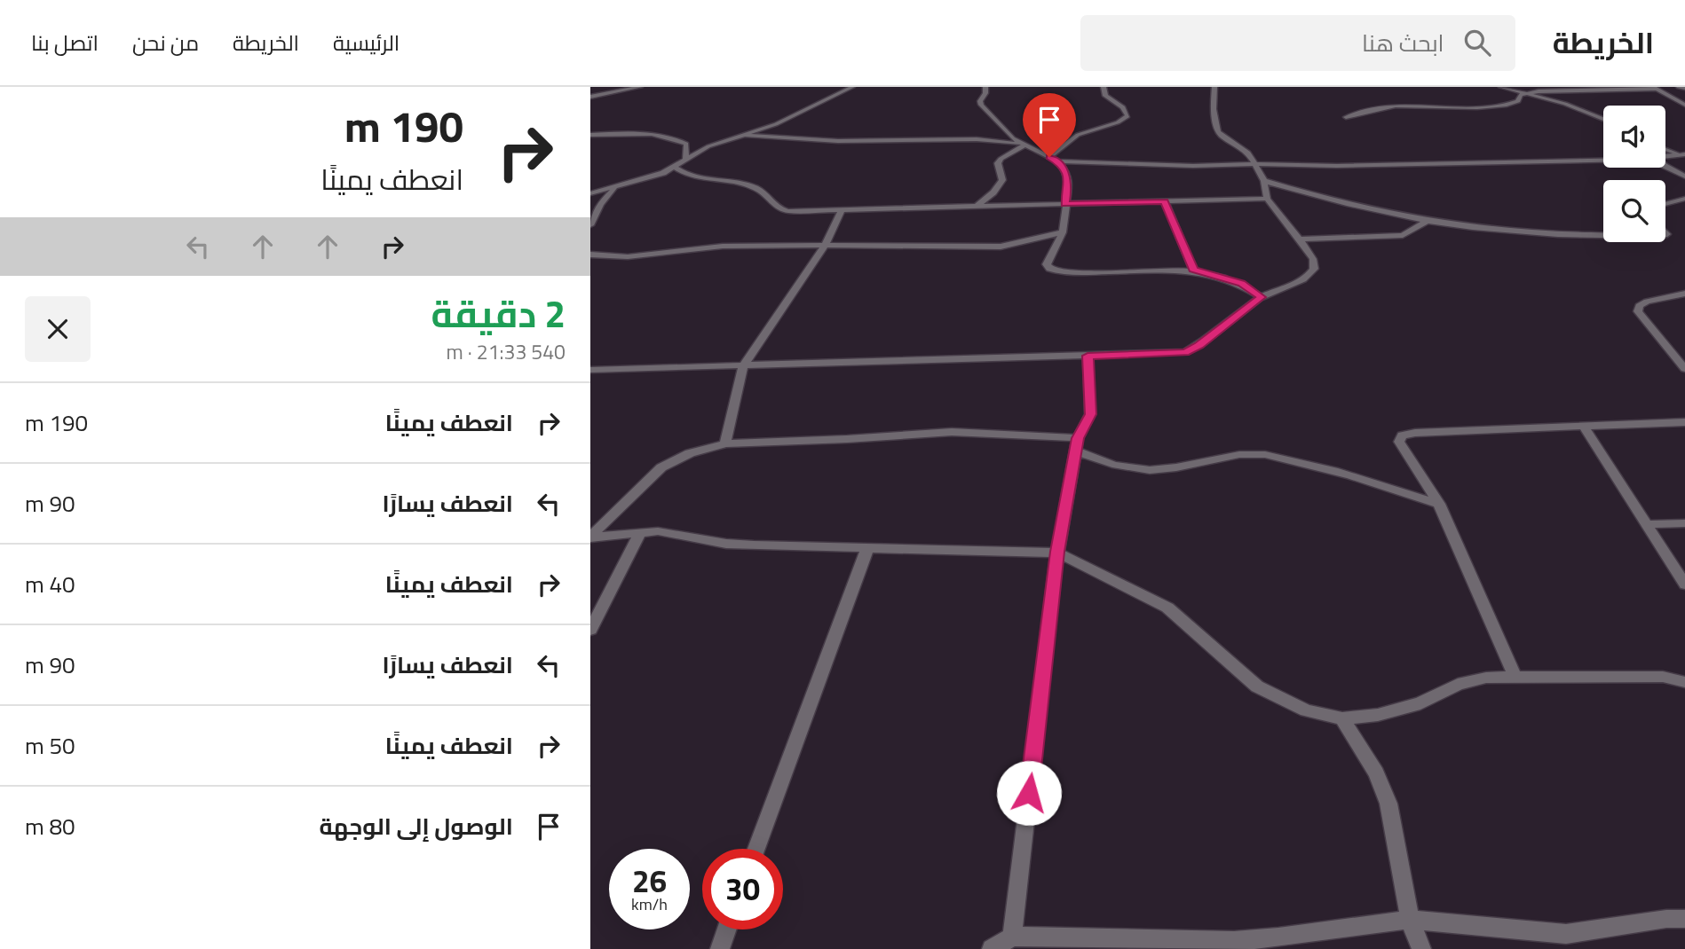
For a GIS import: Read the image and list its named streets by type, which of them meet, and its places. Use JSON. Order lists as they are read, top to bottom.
{
  "page": {
    "header": "الخريطة",
    "search": "ابحث هنا",
    "nav": [
      "الرئيسية",
      "الخريطة",
      "من نحن",
      "اتصل بنا"
    ],
    "turn": ["190 m", "انعطف يمينًا"],
    "heading": ["2 دقيقة", "540 m · 21:33"],
    "list": [
      {
        "name": "انعطف يمينًا",
        "value": "190 m"
      },
      {
        "name": "انعطف يسارًا",
        "value": "90 m"
      },
      {
        "name": "انعطف يمينًا",
        "value": "40 m"
      },
      {
        "name": "انعطف يسارًا",
        "value": "90 m"
      },
      {
        "name": "انعطف يمينًا",
        "value": "50 m"
      },
      {
        "name": "الوصول إلى الوجهة",
        "value": "80 m"
      }
    ],
    "speed": "26 km/h",
    "limit": "30"
  }
}
